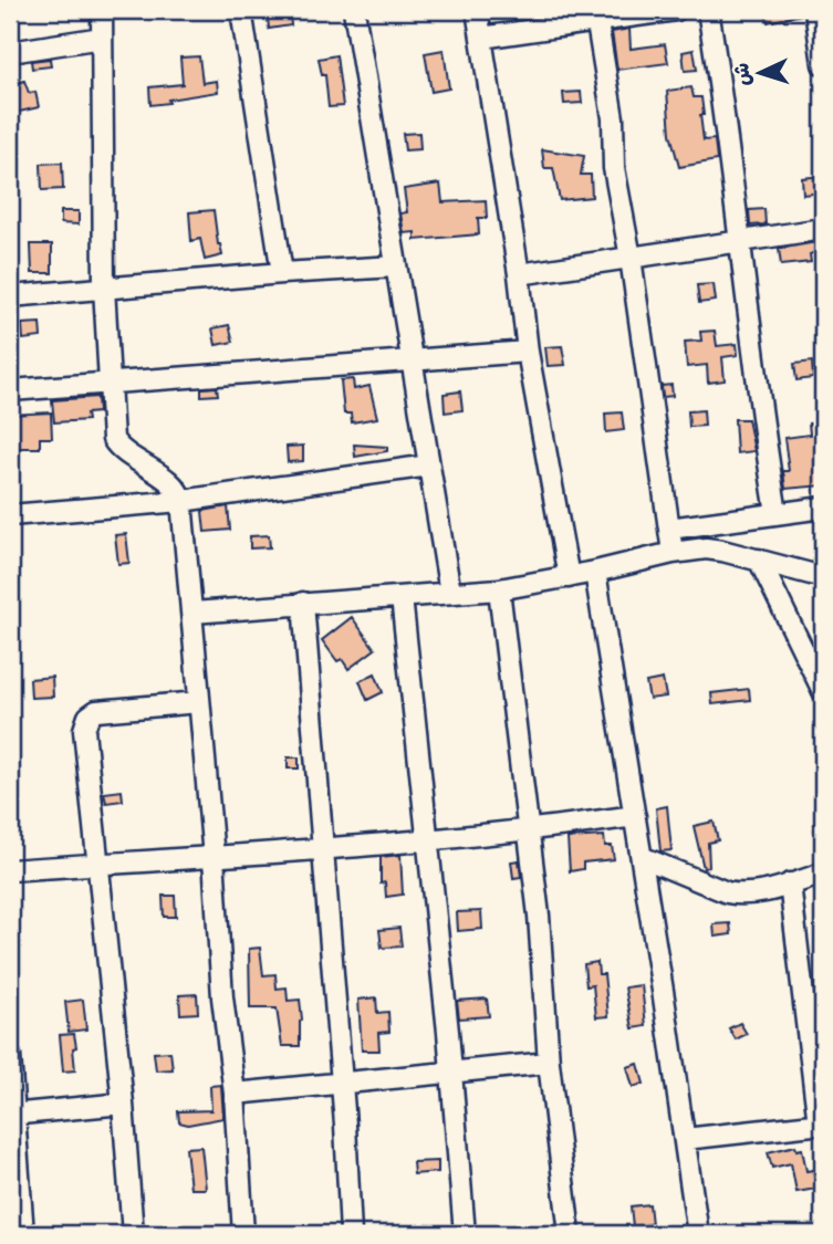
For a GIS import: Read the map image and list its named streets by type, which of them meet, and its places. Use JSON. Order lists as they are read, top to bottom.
{
  "north": "left"
}
